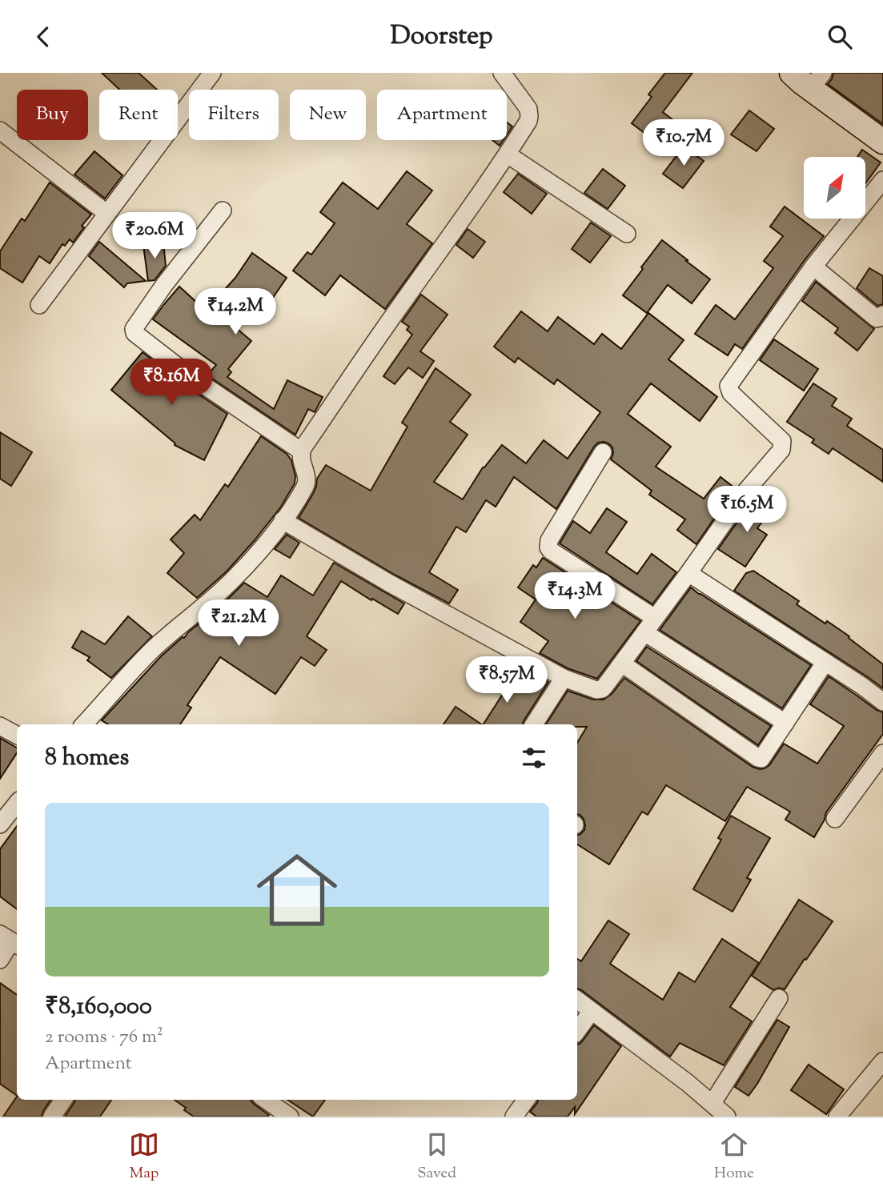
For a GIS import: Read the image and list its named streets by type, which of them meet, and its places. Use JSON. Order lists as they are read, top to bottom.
{
  "north": "top right",
  "page": {
    "header": "Doorstep",
    "chip": [
      "Buy",
      "Rent",
      "Filters",
      "New",
      "Apartment"
    ],
    "price": [
      "₹10.7M",
      "₹20.6M",
      "₹14.2M",
      "₹8.16M",
      "₹16.5M",
      "₹14.3M",
      "₹21.2M",
      "₹8.57M"
    ],
    "heading": "8 homes",
    "list": [
      {
        "name": "₹8,160,000",
        "note": "2 rooms · 76 m² · Apartment"
      }
    ],
    "tabs": ["Map", "Saved", "Home"]
  }
}
